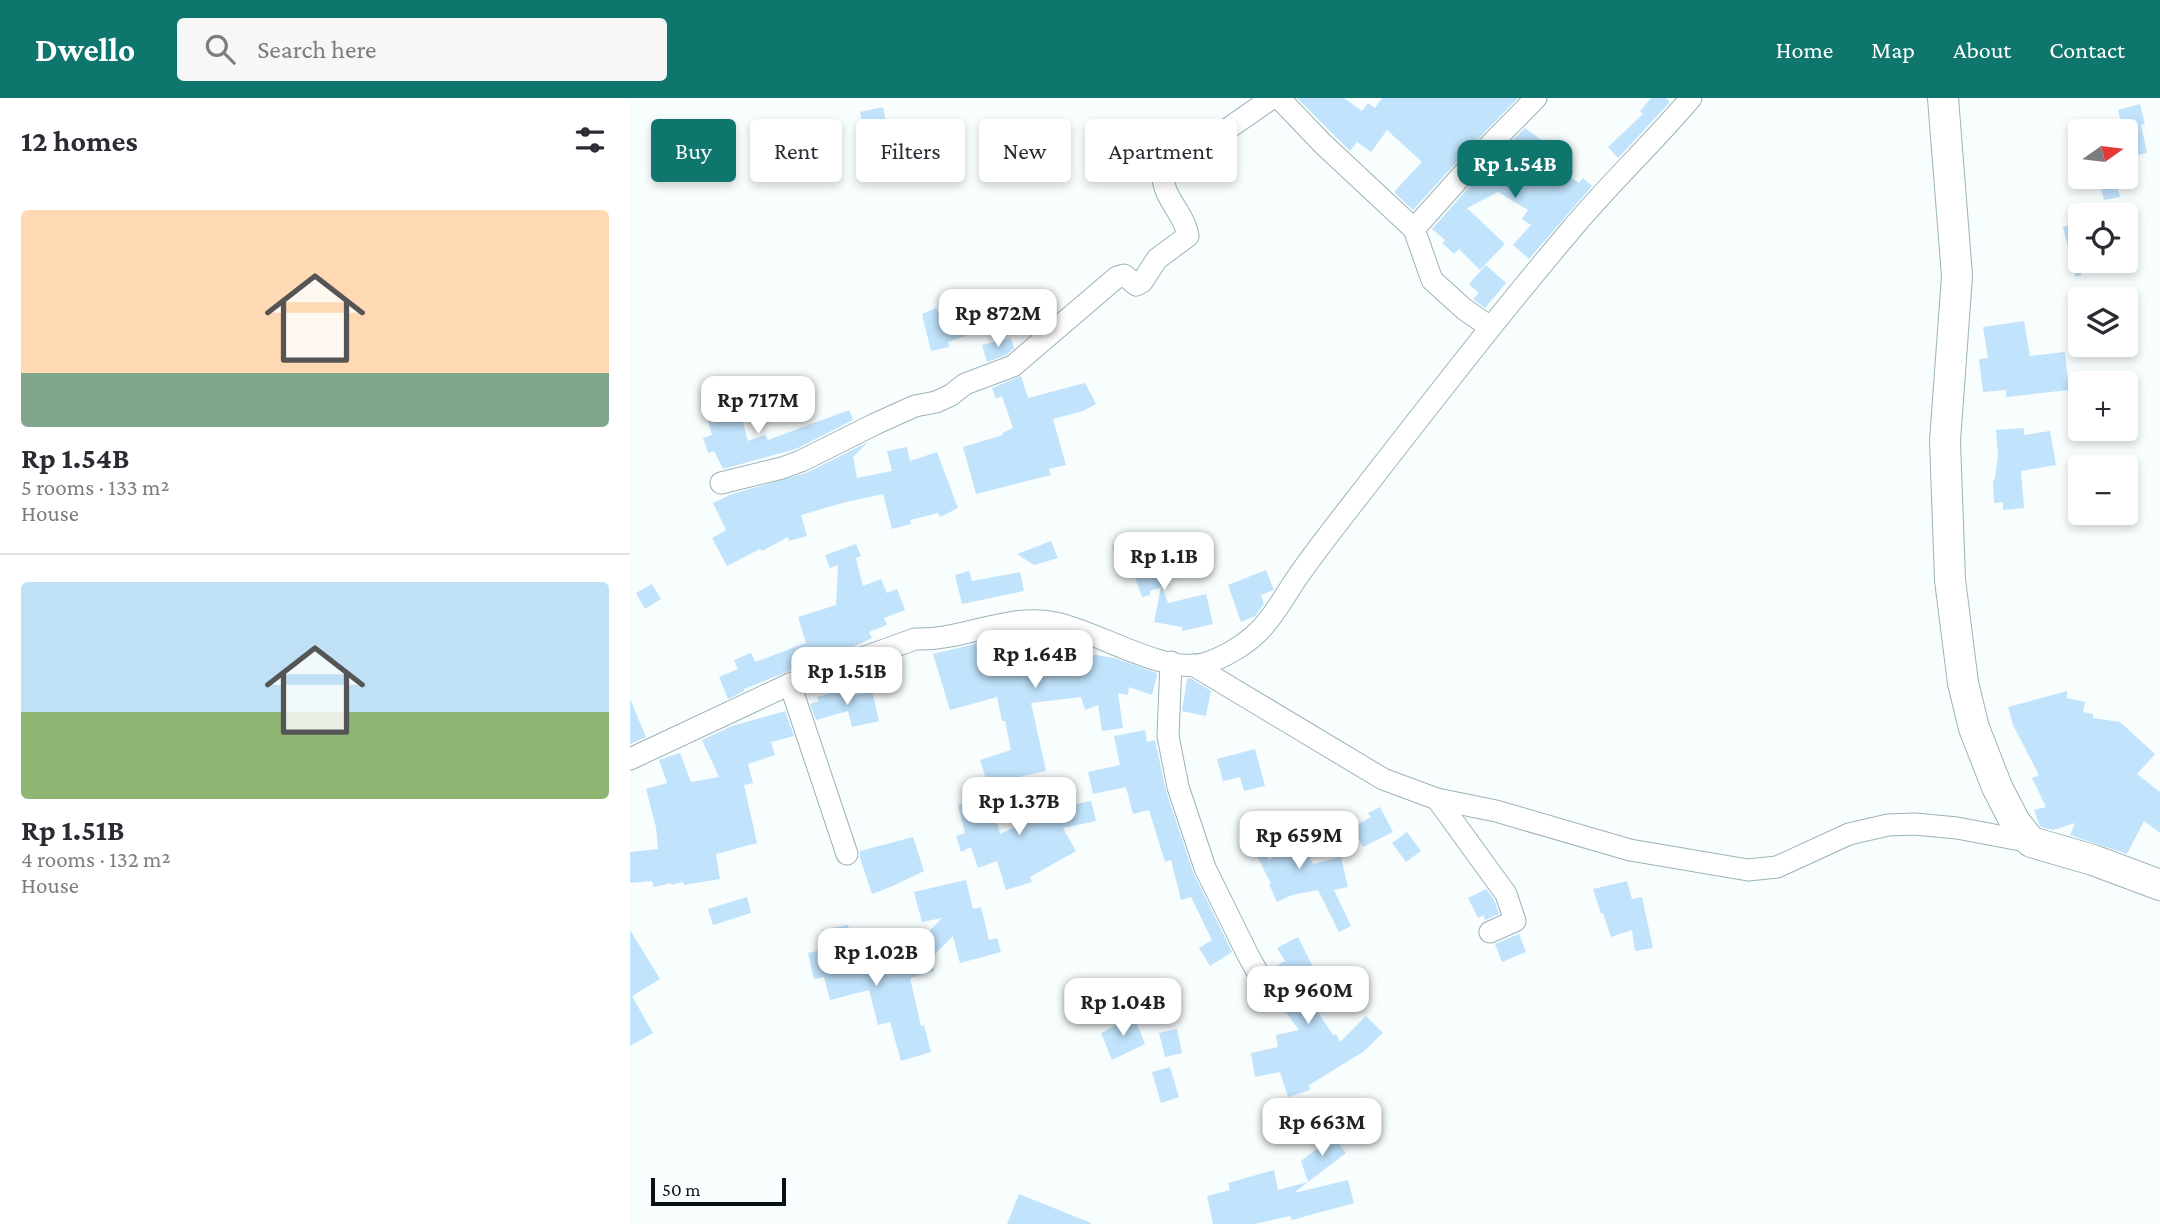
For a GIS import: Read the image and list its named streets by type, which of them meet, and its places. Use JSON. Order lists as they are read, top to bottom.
{
  "scale_bar": "50 m",
  "north": "right",
  "page": {
    "header": "Dwello",
    "search": "Search here",
    "nav": [
      "Home",
      "Map",
      "About",
      "Contact"
    ],
    "heading": "12 homes",
    "map_buttons": ["+", "−"],
    "chip": [
      "Buy",
      "Rent",
      "Filters",
      "New",
      "Apartment"
    ],
    "price": [
      "Rp 1.54B",
      "Rp 872M",
      "Rp 717M",
      "Rp 1.1B",
      "Rp 1.64B",
      "Rp 1.51B",
      "Rp 1.37B",
      "Rp 659M",
      "Rp 1.02B",
      "Rp 960M",
      "Rp 1.04B",
      "Rp 663M"
    ],
    "list": [
      {
        "name": "Rp 1.54B",
        "note": "5 rooms · 133 m² · House"
      },
      {
        "name": "Rp 1.51B",
        "note": "4 rooms · 132 m² · House"
      }
    ],
    "scale": "50 m"
  }
}
